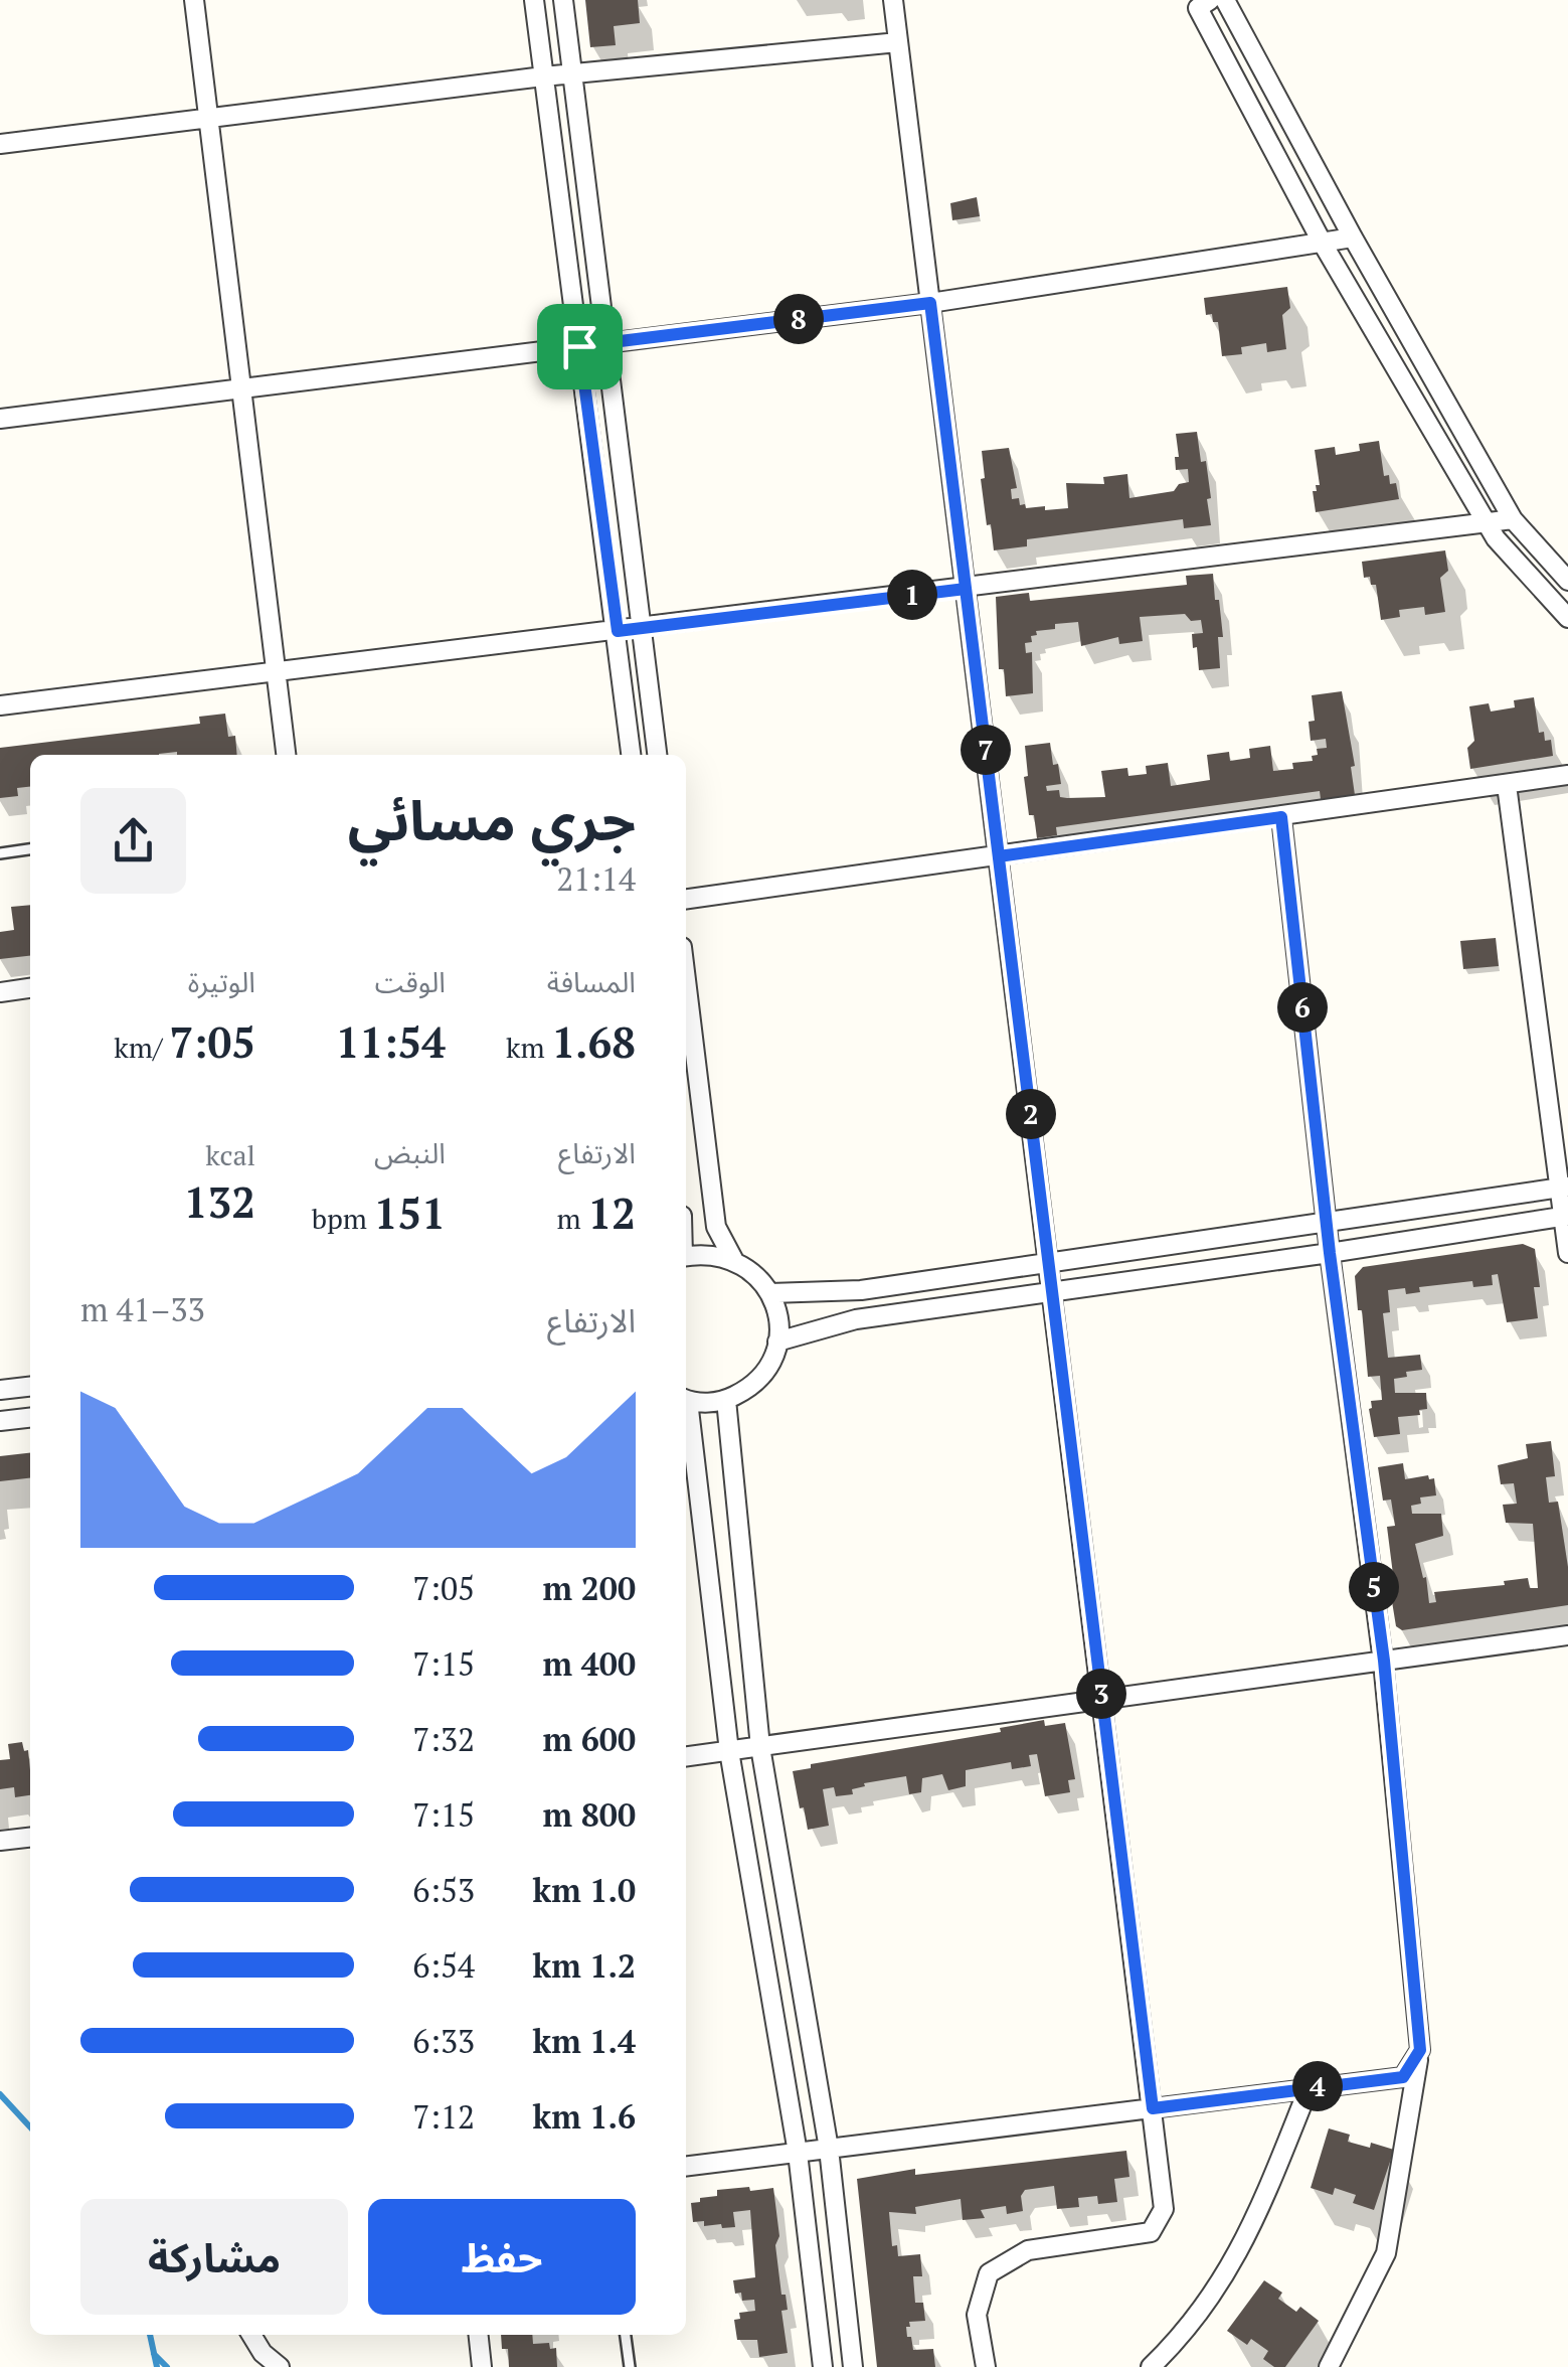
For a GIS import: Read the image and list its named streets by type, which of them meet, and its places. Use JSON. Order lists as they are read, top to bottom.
{
  "page": {
    "pins": [
      "8",
      "1",
      "7",
      "6",
      "2",
      "5",
      "3",
      "4"
    ],
    "heading": ["جري مسائي", "21:14"],
    "stats": [
      ["المسافة", "1.68 km"],
      ["الوقت", "11:54"],
      ["الوتيرة", "7:05 /km"],
      ["الارتفاع", "12 m"],
      ["النبض", "151 bpm"],
      ["kcal", "132"]
    ],
    "chart": ["الارتفاع", "33–41 m"],
    "list": [
      {
        "name": "200 m",
        "note": "7:05"
      },
      {
        "name": "400 m",
        "note": "7:15"
      },
      {
        "name": "600 m",
        "note": "7:32"
      },
      {
        "name": "800 m",
        "note": "7:15"
      },
      {
        "name": "1.0 km",
        "note": "6:53"
      },
      {
        "name": "1.2 km",
        "note": "6:54"
      },
      {
        "name": "1.4 km",
        "note": "6:33"
      },
      {
        "name": "1.6 km",
        "note": "7:12"
      }
    ],
    "buttons": ["حفظ", "مشاركة"]
  }
}
